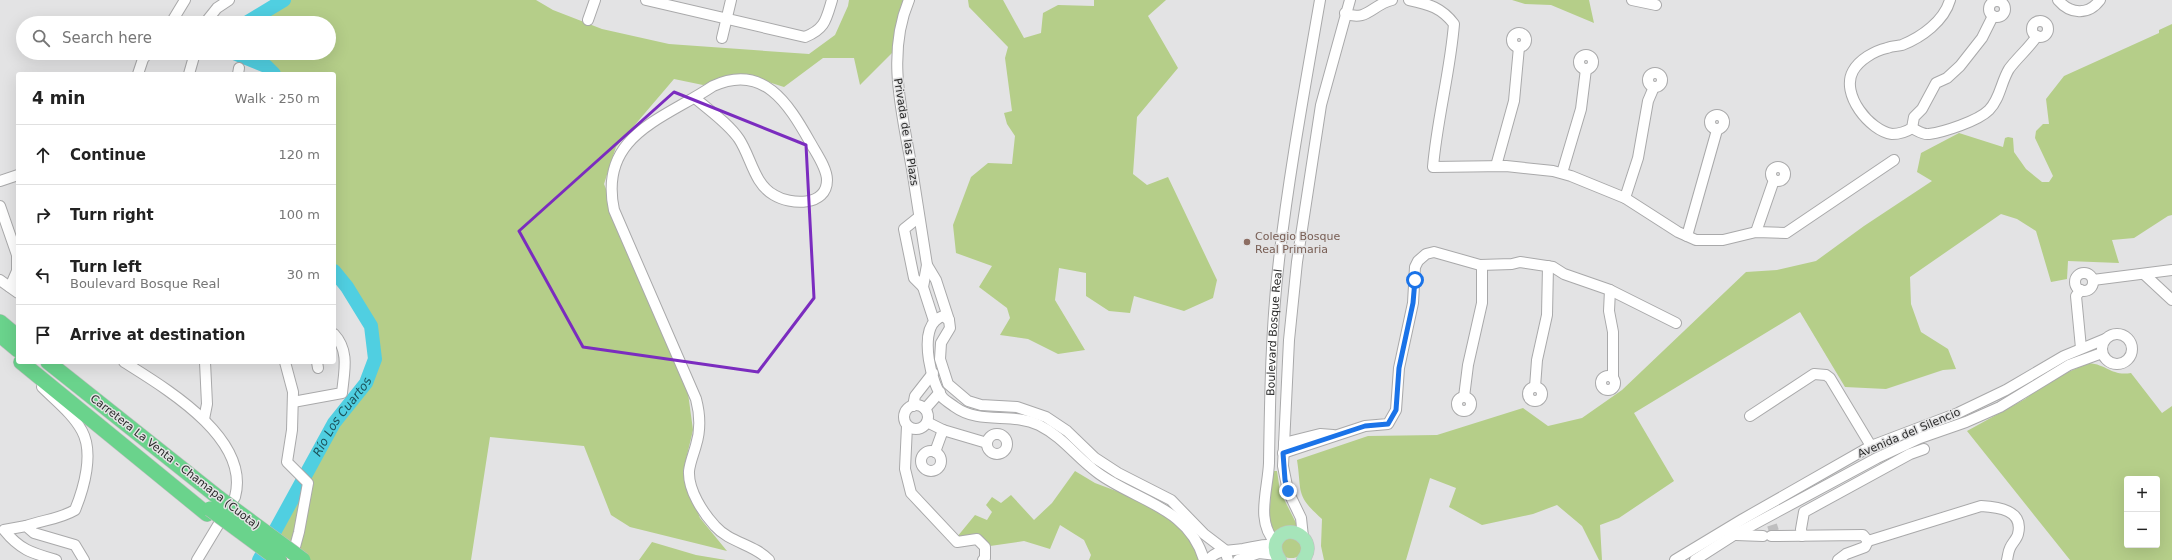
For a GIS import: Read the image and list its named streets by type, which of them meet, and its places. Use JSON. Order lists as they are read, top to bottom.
{
  "streets": {
    "highway": ["Carretera La Venta - Chamapa (Cuota)"],
    "street": ["Privada de las Plazs", "Boulevard Bosque Real", "Avenida del Silencio"]
  },
  "water": ["Río Los Cuartos"],
  "places": ["Colegio Bosque Real Primaria"],
  "page": {
    "search": "Search here",
    "heading": ["4 min", "Walk · 250 m"],
    "list": [
      ["Continue", "120 m"],
      ["Turn right", "100 m"],
      ["Turn left", "Boulevard Bosque Real", "30 m"],
      "Arrive at destination"
    ],
    "map_buttons": ["+", "−"]
  }
}
